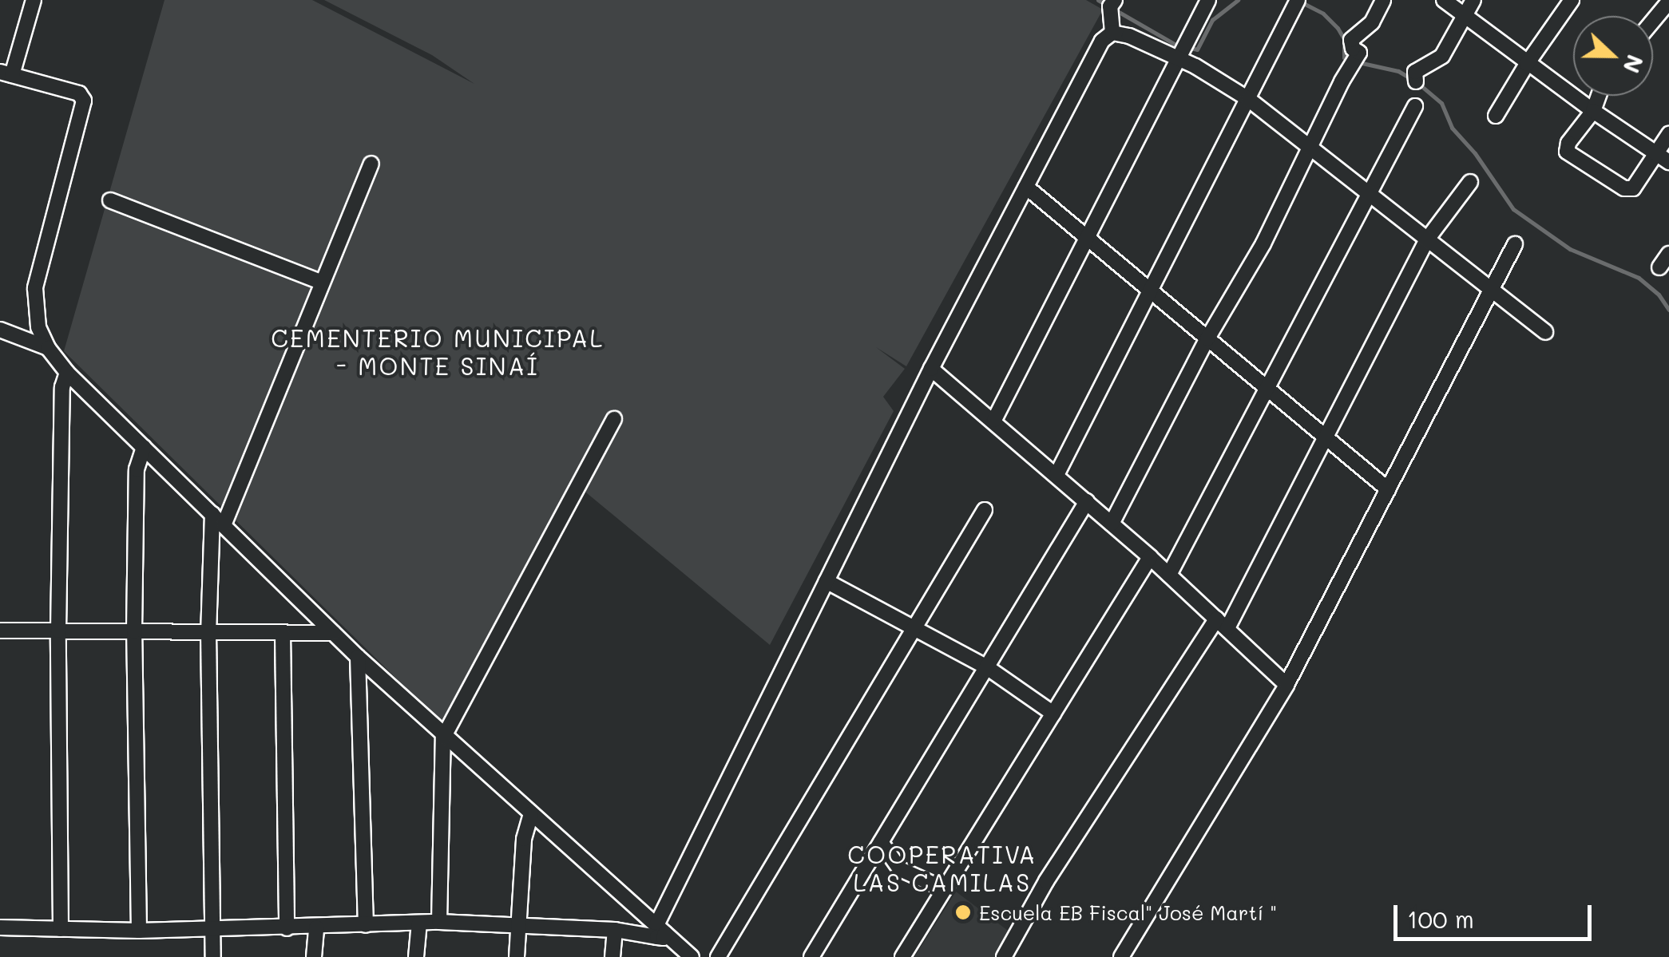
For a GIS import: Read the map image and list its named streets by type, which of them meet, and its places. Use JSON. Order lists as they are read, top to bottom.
{
  "districts": ["CEMENTERIO MUNICIPAL - MONTE SINAÍ", "COOPERATIVA LAS CAMILAS"],
  "places": ["Escuela EB Fiscal\" José Martí \""],
  "scale_bar": "100 m",
  "north": "right"
}
